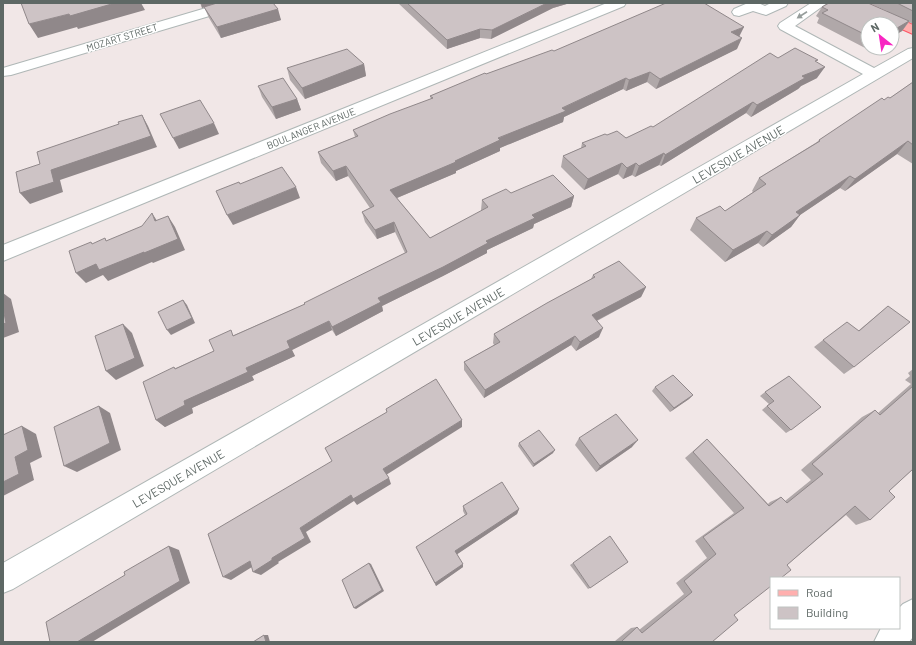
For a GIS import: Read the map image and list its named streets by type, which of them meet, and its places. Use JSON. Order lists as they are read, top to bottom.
{
  "streets": {
    "street": ["MOZART STREET", "BOULANGER AVENUE", "LEVESQUE AVENUE"]
  },
  "legend": ["Road", "Building"],
  "north": "top left"
}
